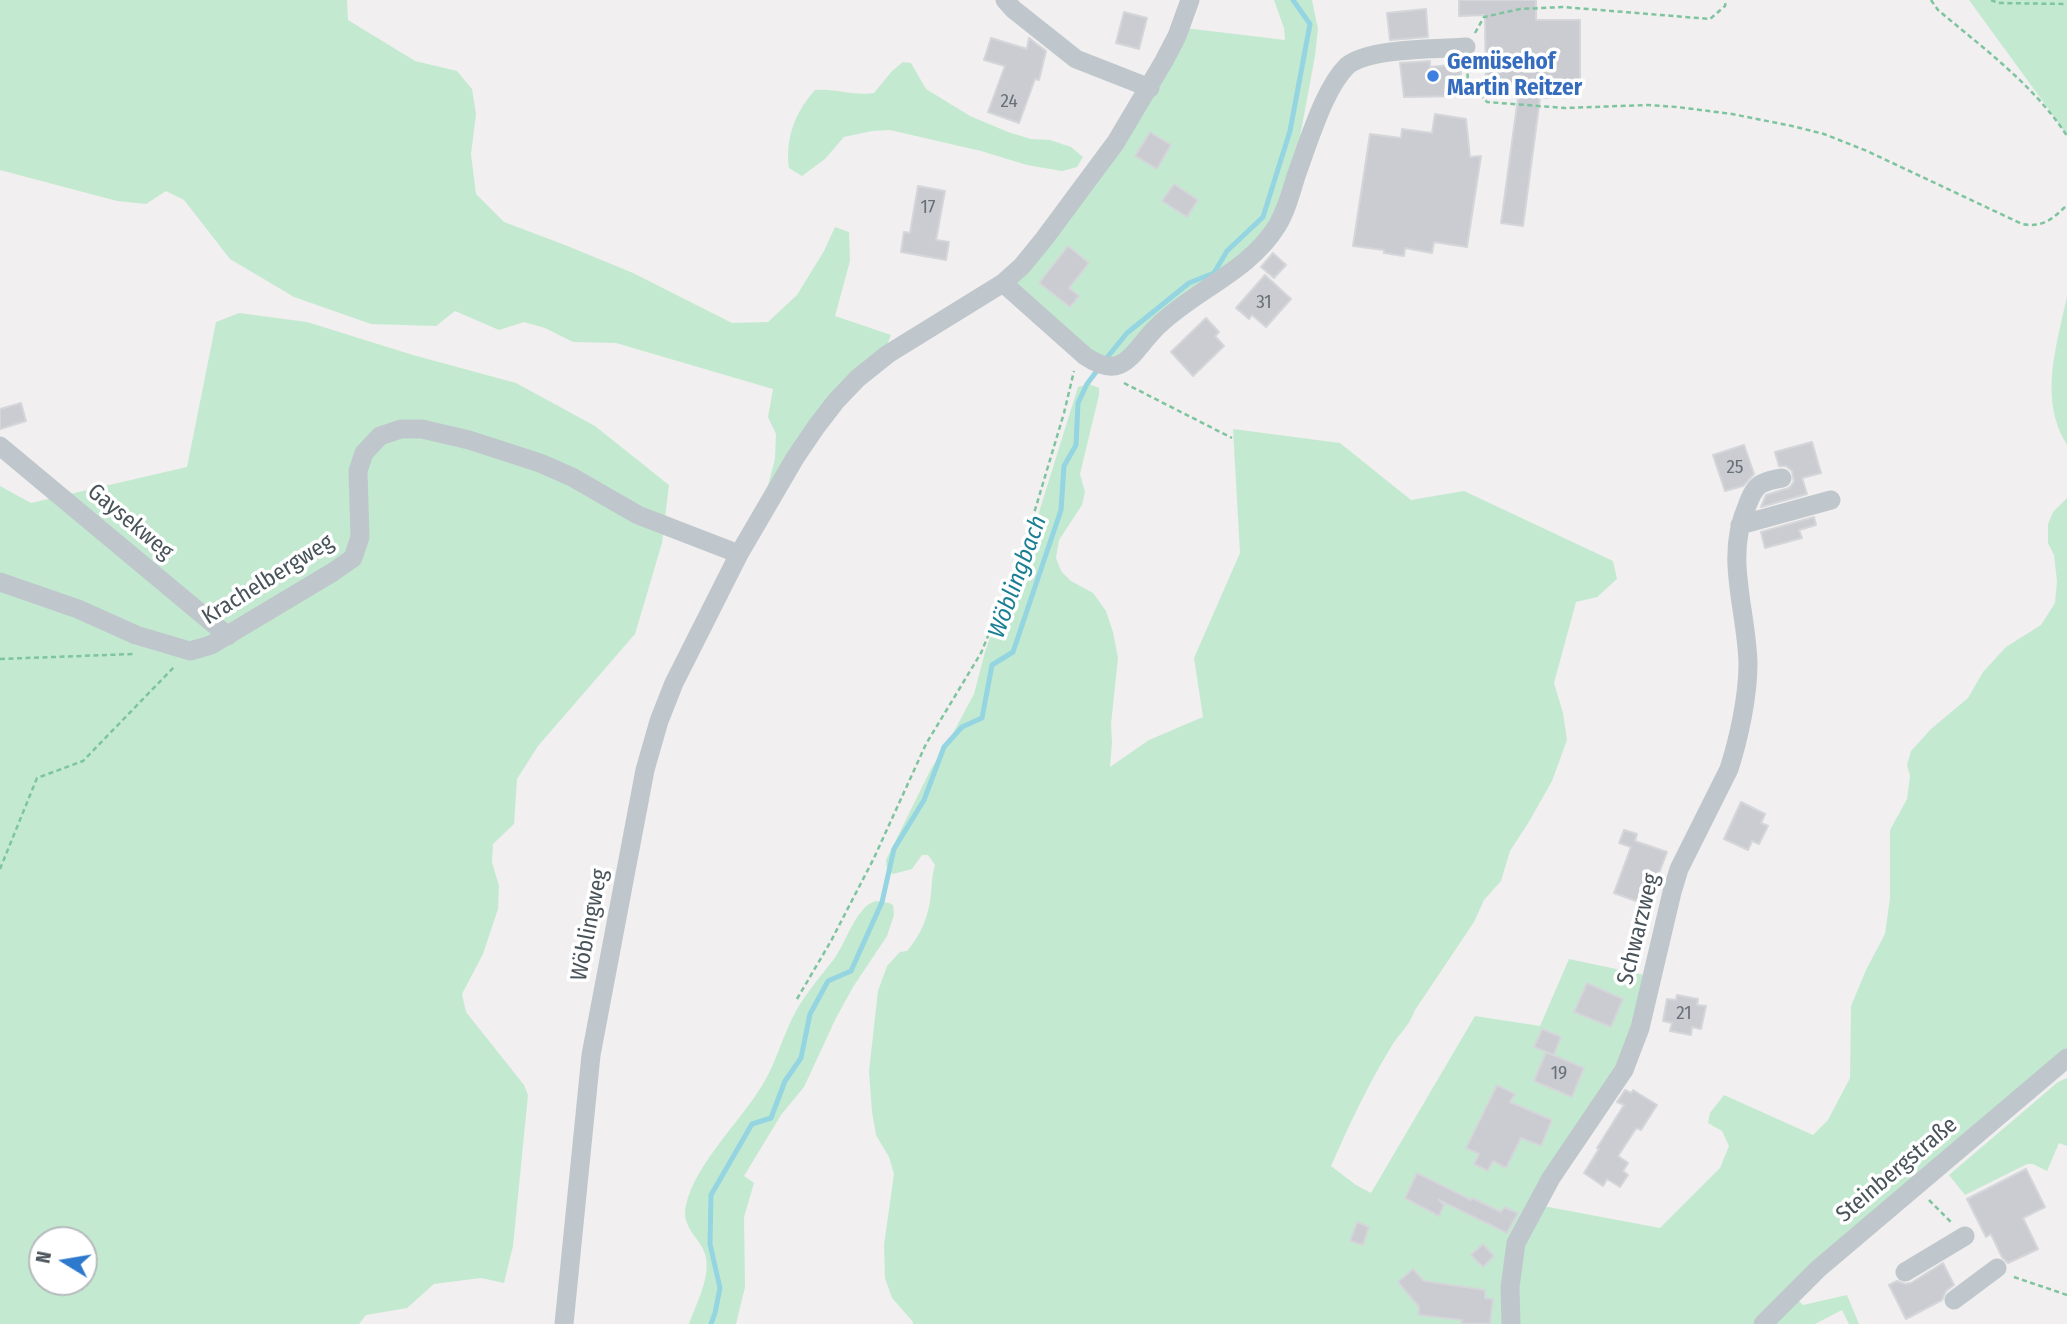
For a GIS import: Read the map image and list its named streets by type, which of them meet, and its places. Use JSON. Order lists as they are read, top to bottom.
{
  "streets": {
    "street": [
      "Gaysekweg",
      "Krachelbergweg",
      "Wöblingweg",
      "Schwarzweg",
      "Steinbergstraße"
    ]
  },
  "crossings": [
    ["Gaysekweg", "Krachelbergweg"],
    ["Krachelbergweg", "Wöblingweg"]
  ],
  "water": ["Wöblingbach"],
  "places": ["Gemüsehof Martin Reitzer"],
  "house_numbers": [
    "24",
    "17",
    "31",
    "25",
    "21",
    "19"
  ],
  "north": "left"
}
